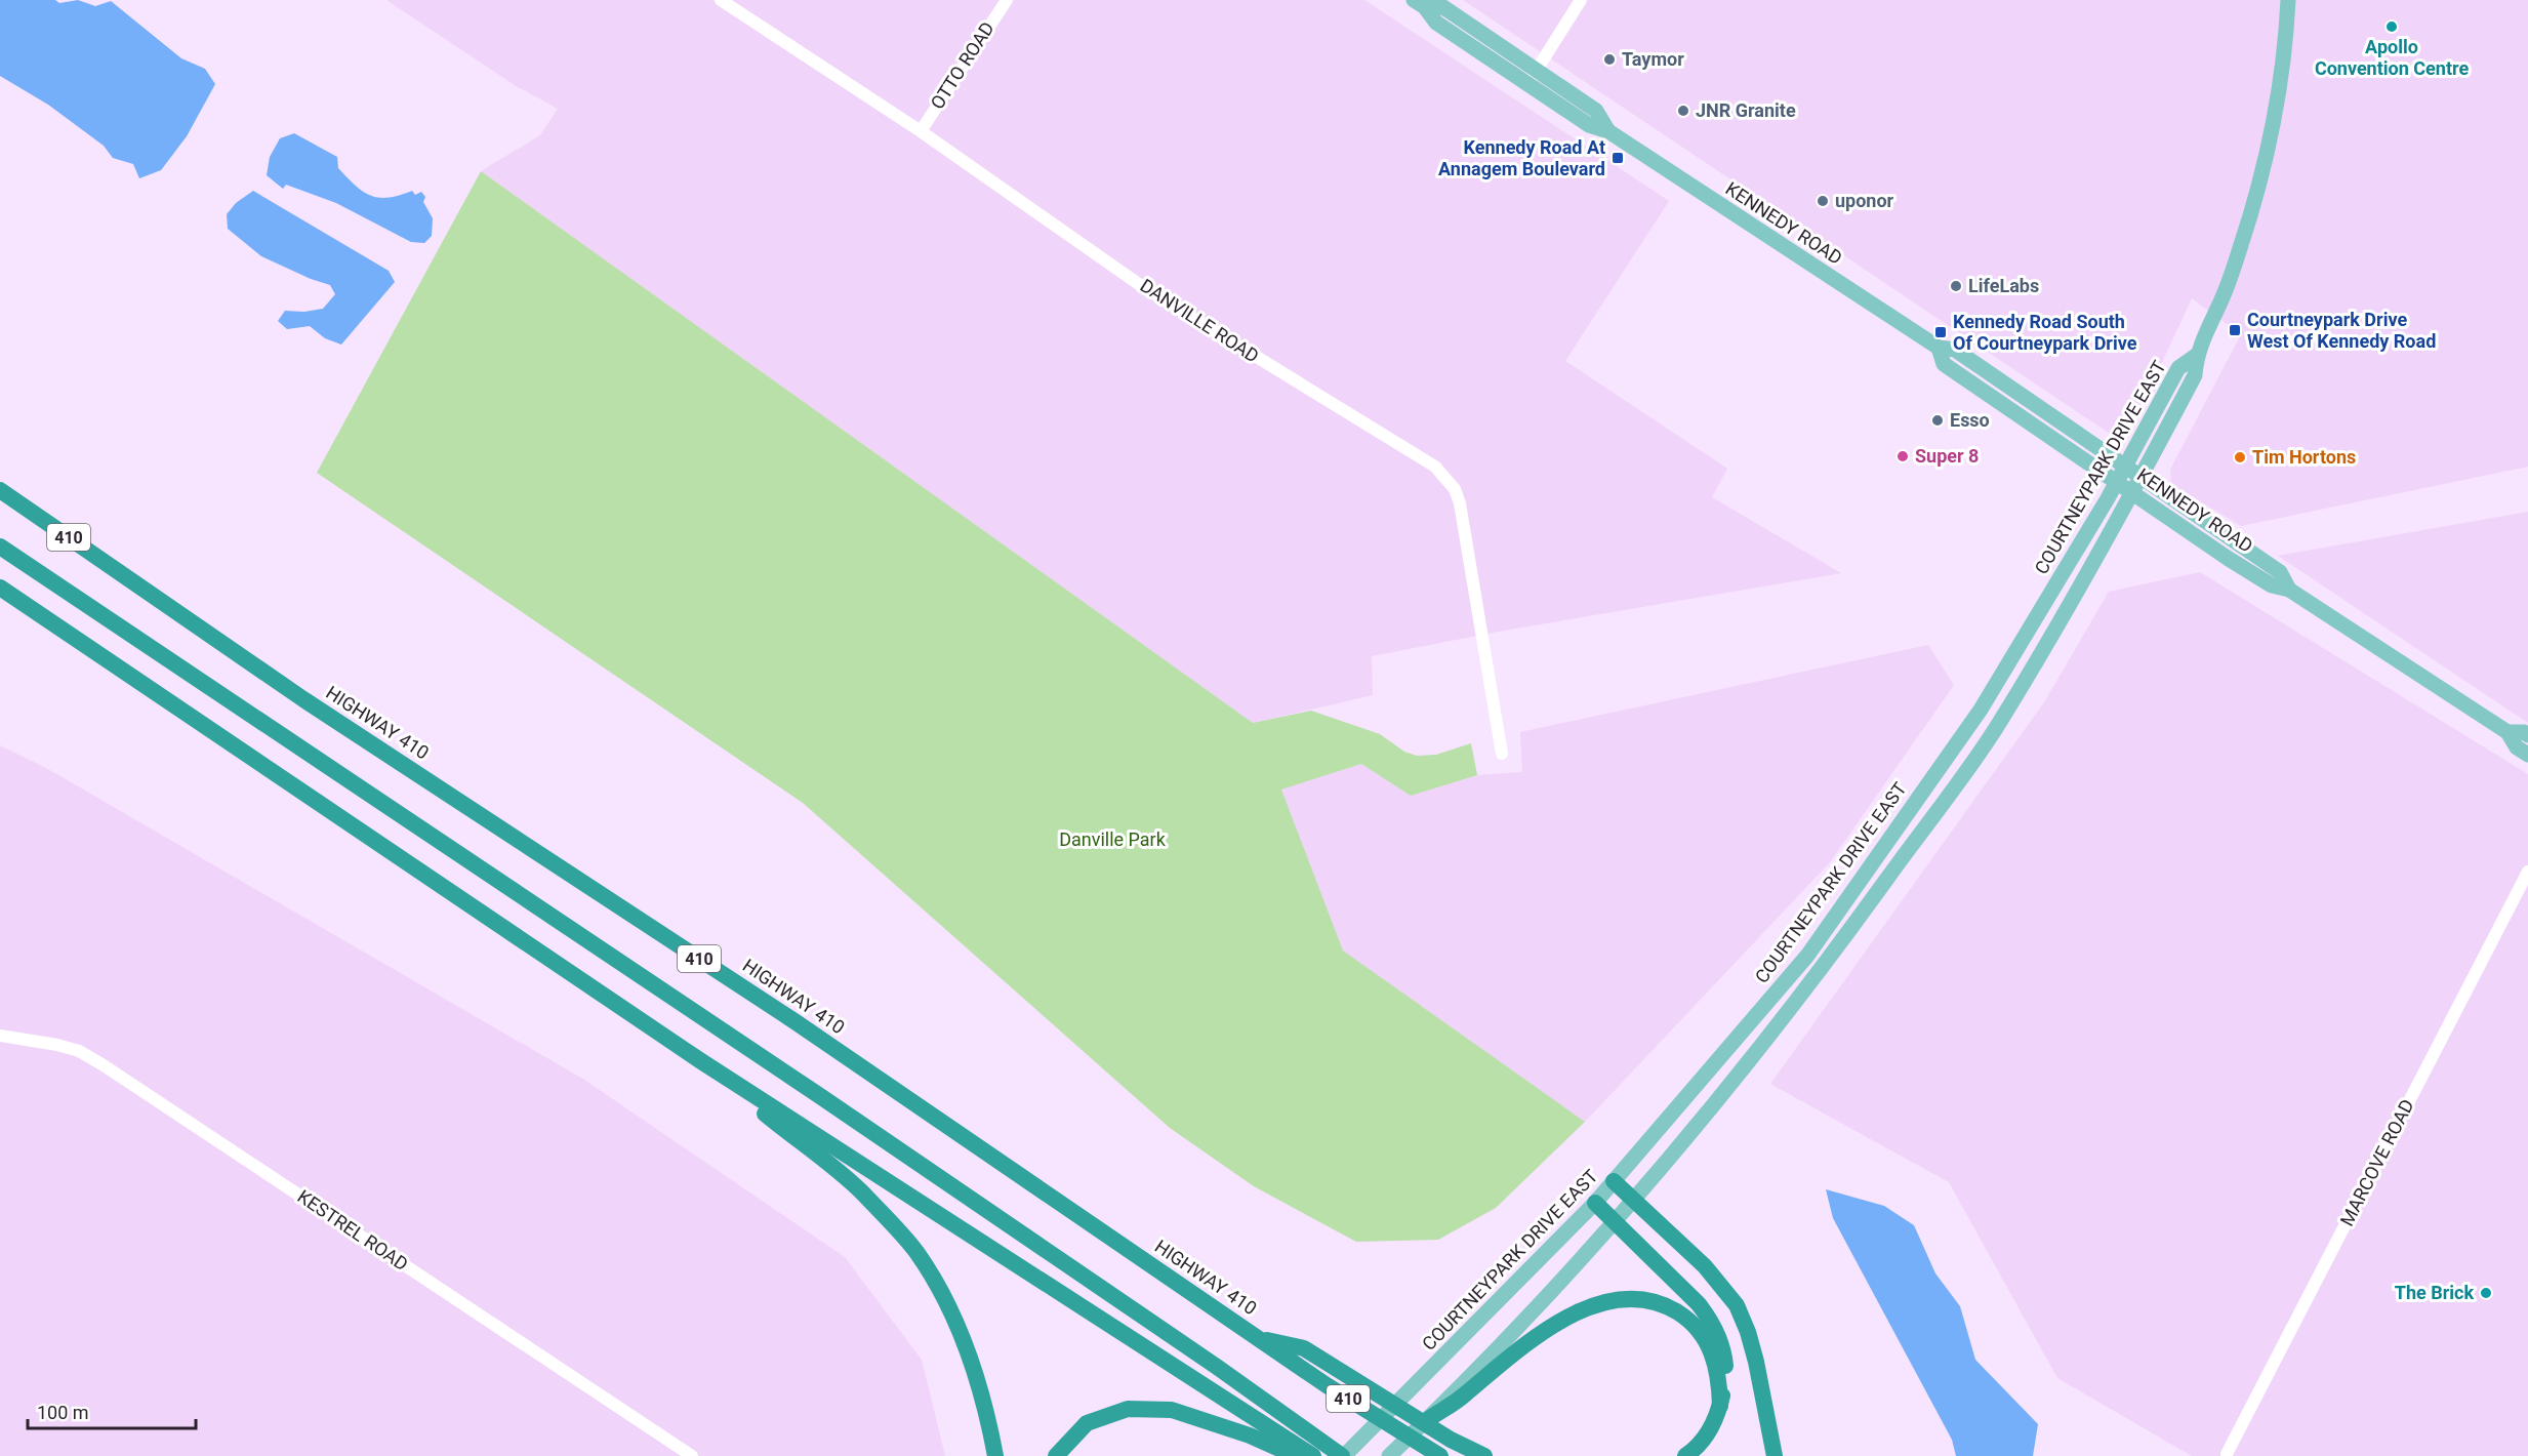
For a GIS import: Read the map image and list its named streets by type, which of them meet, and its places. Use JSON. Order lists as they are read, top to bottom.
{
  "streets": {
    "highway": ["410", "HIGHWAY 410"],
    "main road": ["KENNEDY ROAD", "COURTNEYPARK DRIVE EAST"],
    "street": [
      "OTTO ROAD",
      "DANVILLE ROAD",
      "MARCOVE ROAD",
      "KESTREL ROAD"
    ]
  },
  "crossings": [
    ["OTTO ROAD", "DANVILLE ROAD"],
    ["KENNEDY ROAD", "COURTNEYPARK DRIVE EAST"]
  ],
  "parks": ["Danville Park"],
  "places": {
    "other": [
      "Apollo Convention Centre",
      "Taymor",
      "JNR Granite",
      "uponor",
      "LifeLabs",
      "Esso",
      "Super 8",
      "Tim Hortons",
      "The Brick"
    ],
    "transit": ["Kennedy Road At Annagem Boulevard", "Courtneypark Drive West Of Kennedy Road", "Kennedy Road South Of Courtneypark Drive"]
  },
  "scale_bar": "100 m"
}
